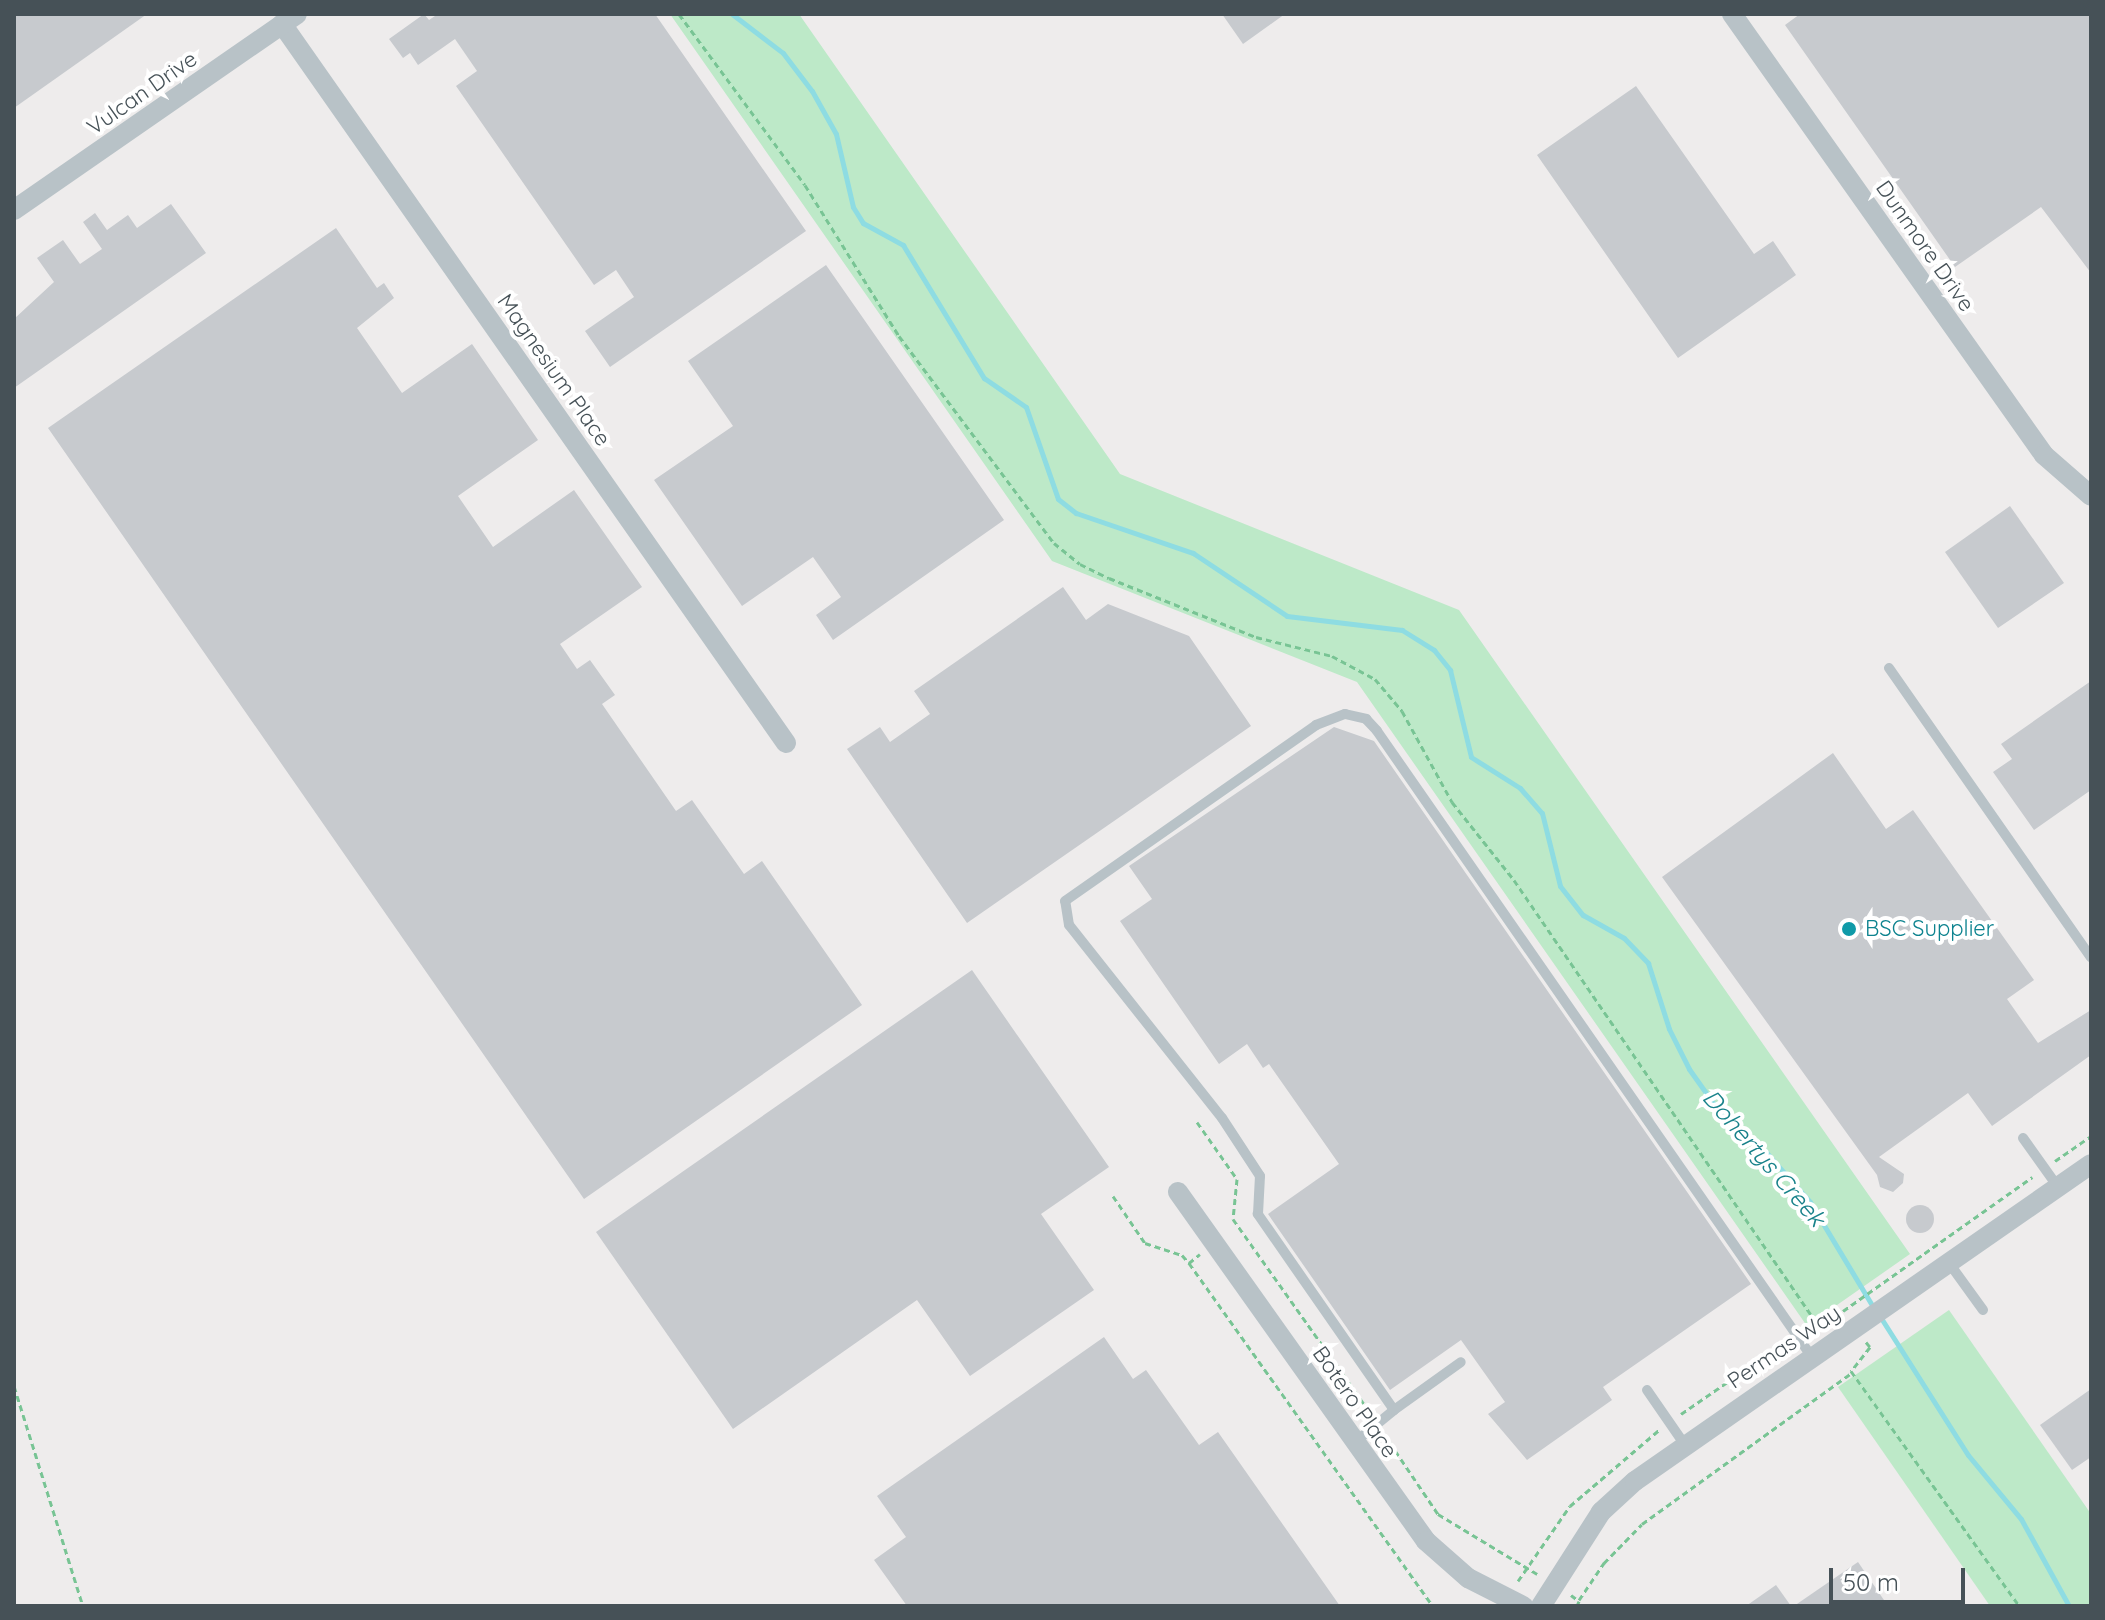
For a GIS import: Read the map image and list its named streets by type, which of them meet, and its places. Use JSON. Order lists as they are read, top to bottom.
{
  "streets": {
    "street": [
      "Vulcan Drive",
      "Dunmore Drive",
      "Magnesium Place",
      "Permas Way",
      "Botero Place"
    ]
  },
  "crossings": [
    ["Vulcan Drive", "Magnesium Place"]
  ],
  "water": ["Dohertys Creek"],
  "places": ["BSC Supplier"],
  "scale_bar": "50 m"
}
